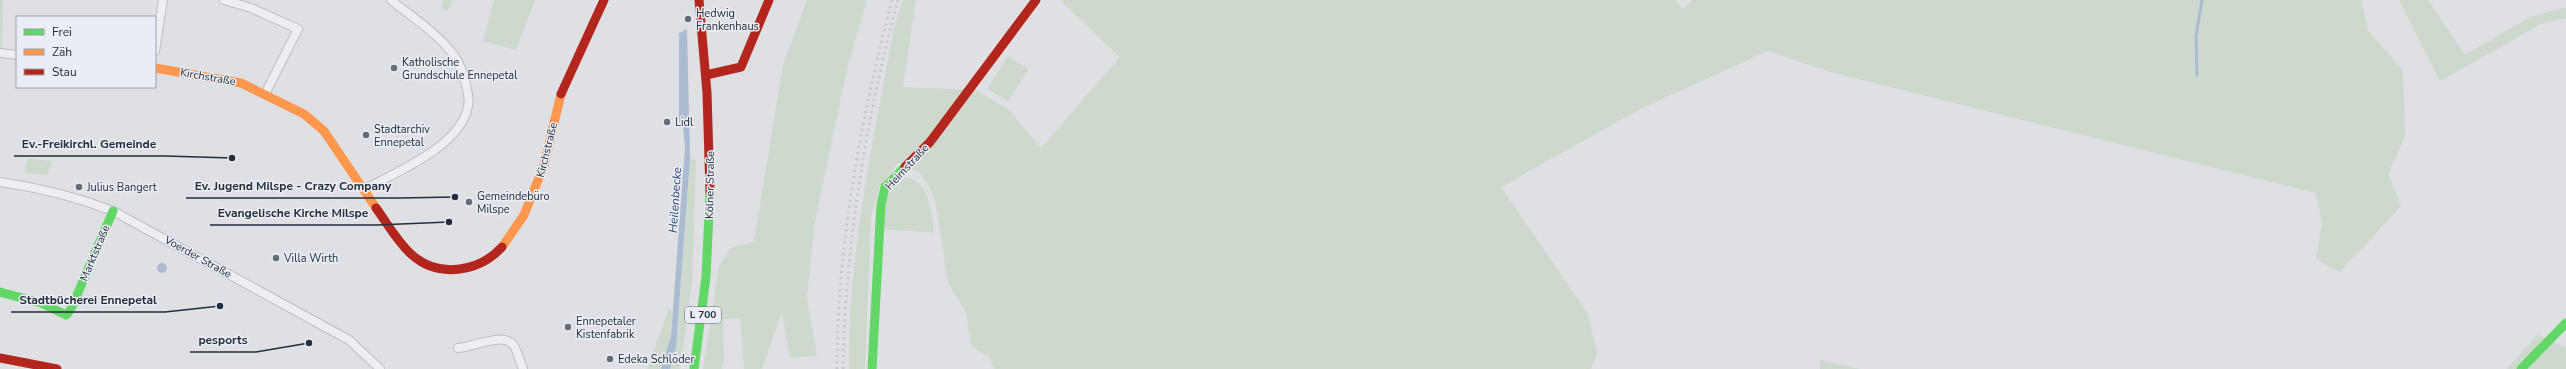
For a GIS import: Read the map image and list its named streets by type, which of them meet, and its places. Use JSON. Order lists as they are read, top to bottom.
{
  "streets": {
    "street": [
      "Kirchstraße",
      "Heimstraße",
      "Kölner Straße",
      "Marktstraße",
      "Voerder Straße",
      "L 700"
    ]
  },
  "crossings": [
    ["Marktstraße", "Voerder Straße"]
  ],
  "water": ["Heilenbecke"],
  "places": [
    "Hedwig Frankenhaus",
    "Katholische Grundschule Ennepetal",
    "Lidl",
    "Stadtarchiv Ennepetal",
    "Ev.-Freikirchl. Gemeinde",
    "Julius Bangert",
    "Ev. Jugend Milspe - Crazy Company",
    "Gemeindebüro Milspe",
    "Evangelische Kirche Milspe",
    "Villa Wirth",
    "Stadtbücherei Ennepetal",
    "Ennepetaler Kistenfabrik",
    "pesports",
    "Edeka Schlöder"
  ],
  "legend": ["Frei", "Zäh", "Stau"]
}
